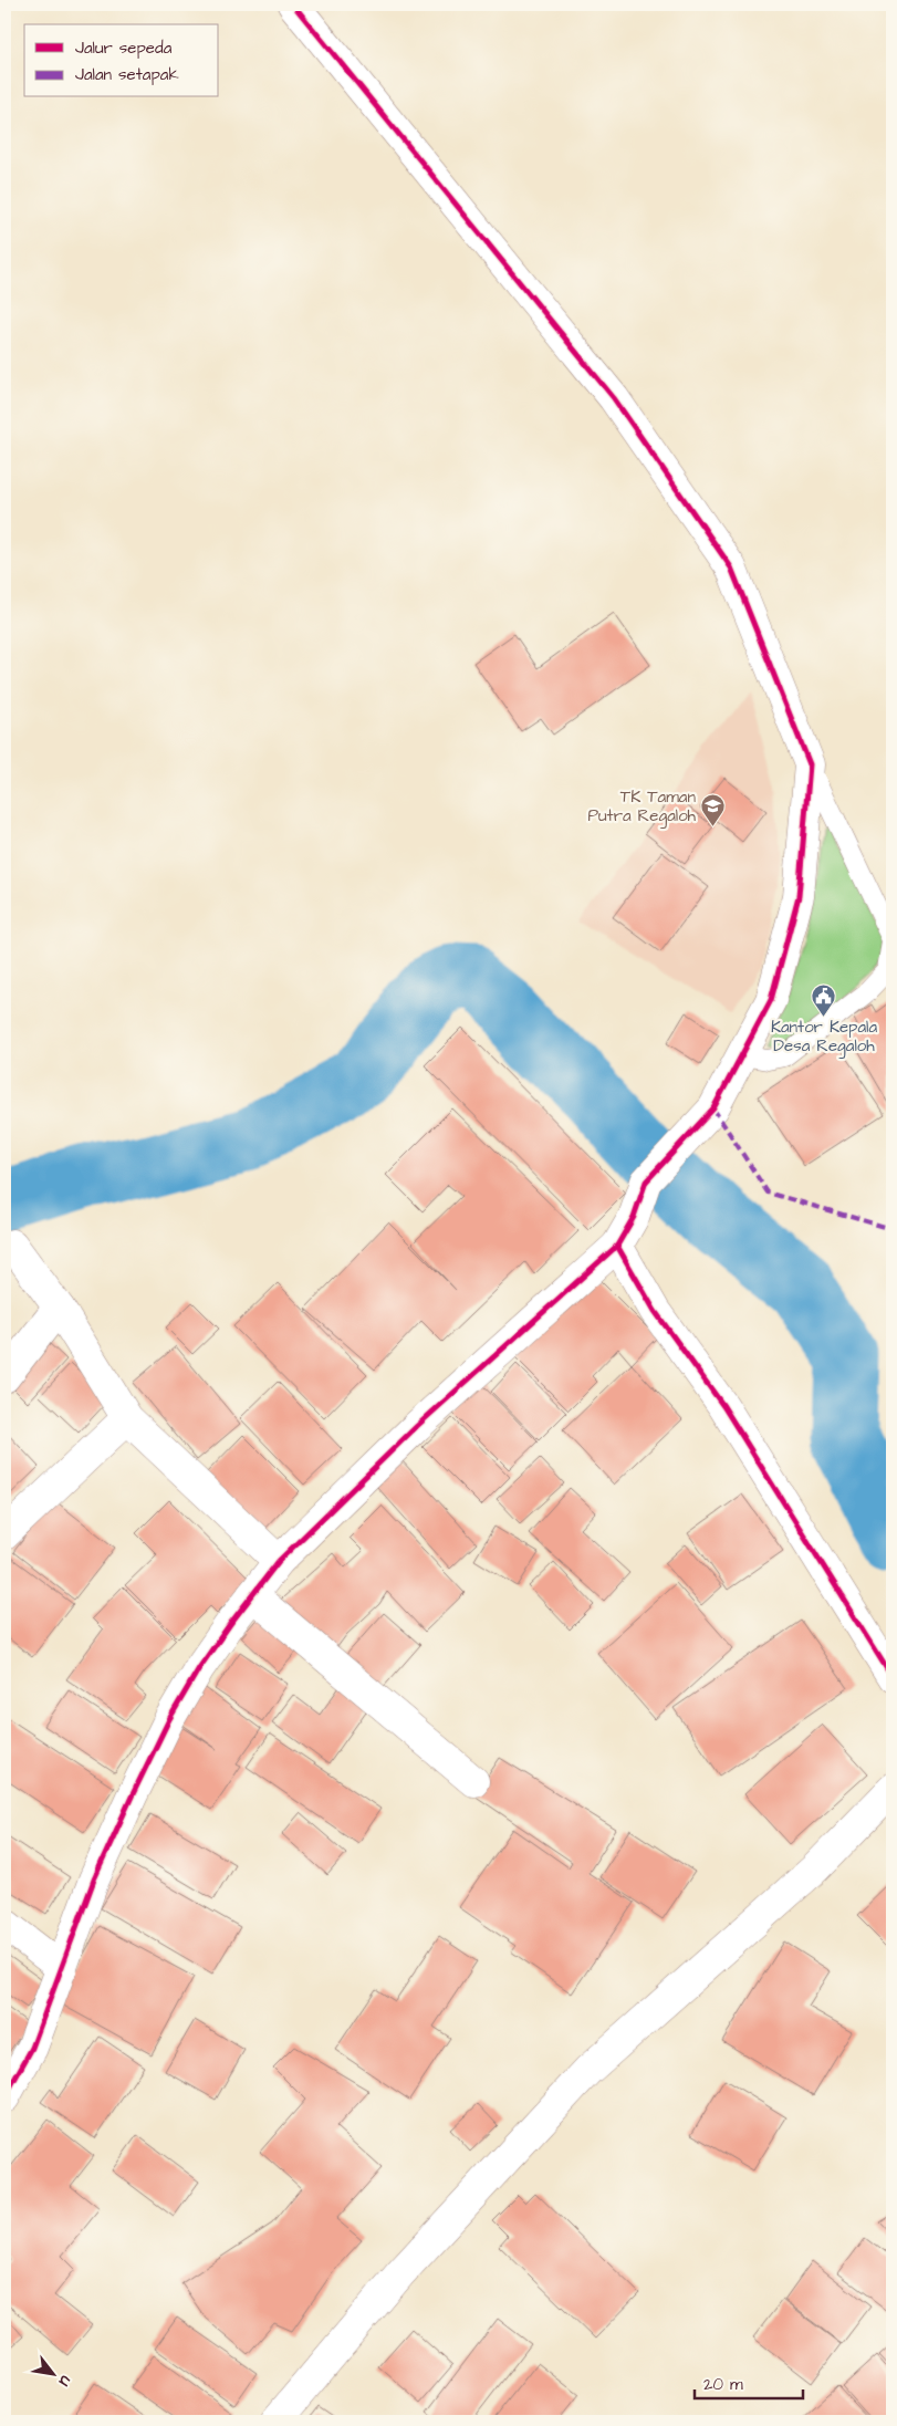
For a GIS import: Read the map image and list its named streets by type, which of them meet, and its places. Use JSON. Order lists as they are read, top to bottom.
{
  "places": {
    "school or university": ["TK Taman Putra Regaloh"],
    "public building": ["Kantor Kepala Desa Regaloh"]
  },
  "legend": ["Jalur sepeda", "Jalan setapak"],
  "scale_bar": "20 m",
  "north": "bottom right"
}
